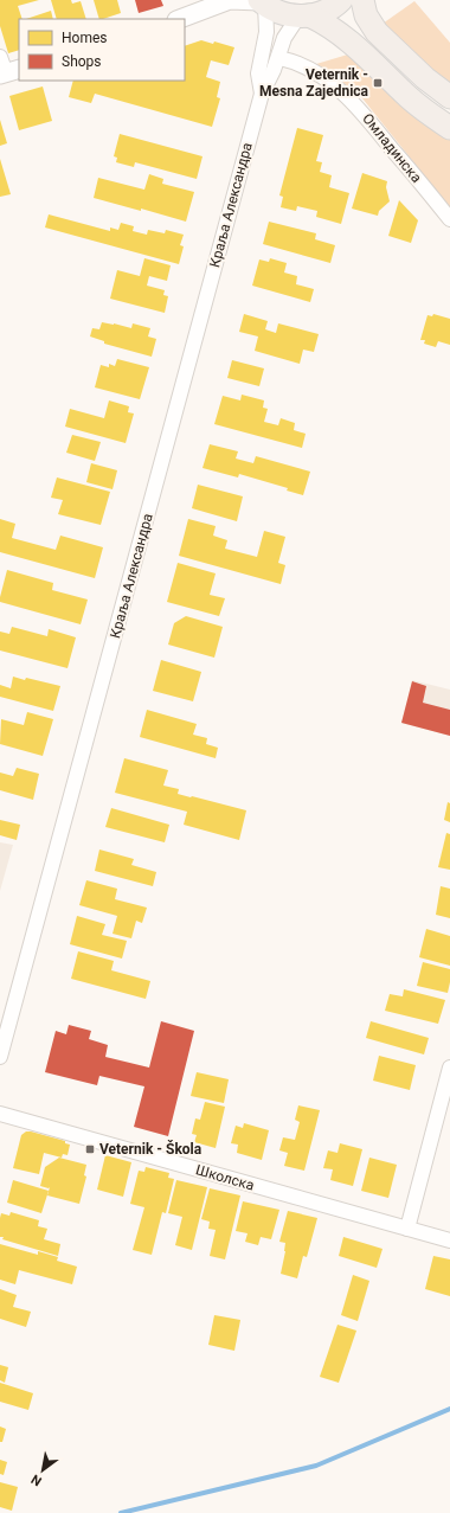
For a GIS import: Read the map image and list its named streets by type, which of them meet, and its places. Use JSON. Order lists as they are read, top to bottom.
{
  "streets": {
    "street": ["Омладинска", "Краља Александра", "Школска"]
  },
  "places": {
    "transit": ["Veternik - Mesna Zajednica", "Veternik - Škola"]
  },
  "legend": ["Homes", "Shops"],
  "north": "bottom left"
}
